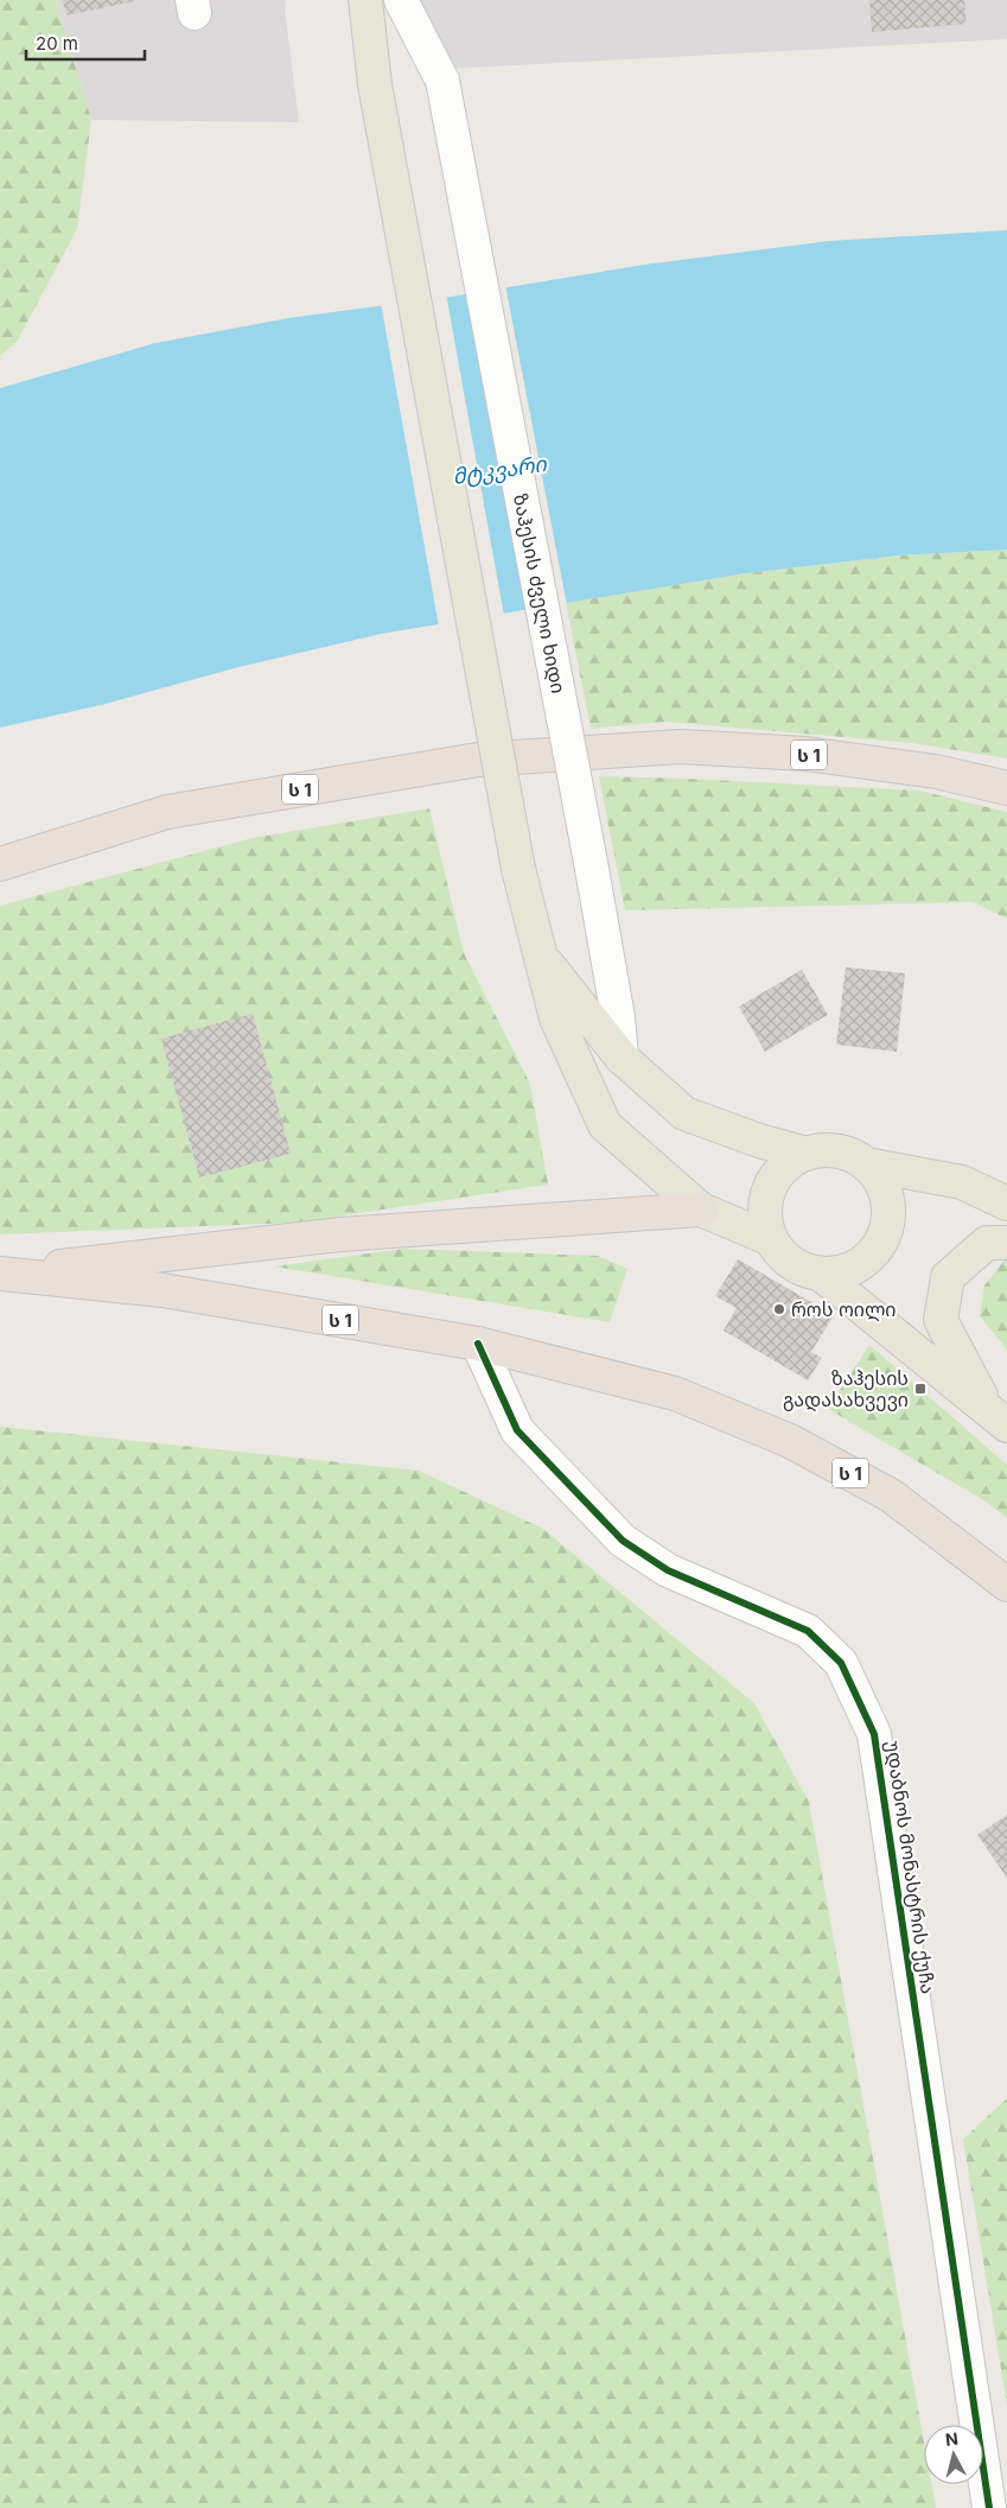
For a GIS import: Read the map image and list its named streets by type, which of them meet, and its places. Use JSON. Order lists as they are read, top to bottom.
{
  "streets": {
    "highway": ["ს 1"],
    "street": ["ზაჰესის ძველი ხიდი", "უდაბნოს მონასტრის ქუჩა"]
  },
  "crossings": [
    ["ს 1", "უდაბნოს მონასტრის ქუჩა"]
  ],
  "water": ["მტკვარი"],
  "places": {
    "other": ["როს ოილი"],
    "transit": ["ზაჰესის გადასახვევი"]
  },
  "scale_bar": "20 m",
  "north": "top"
}
